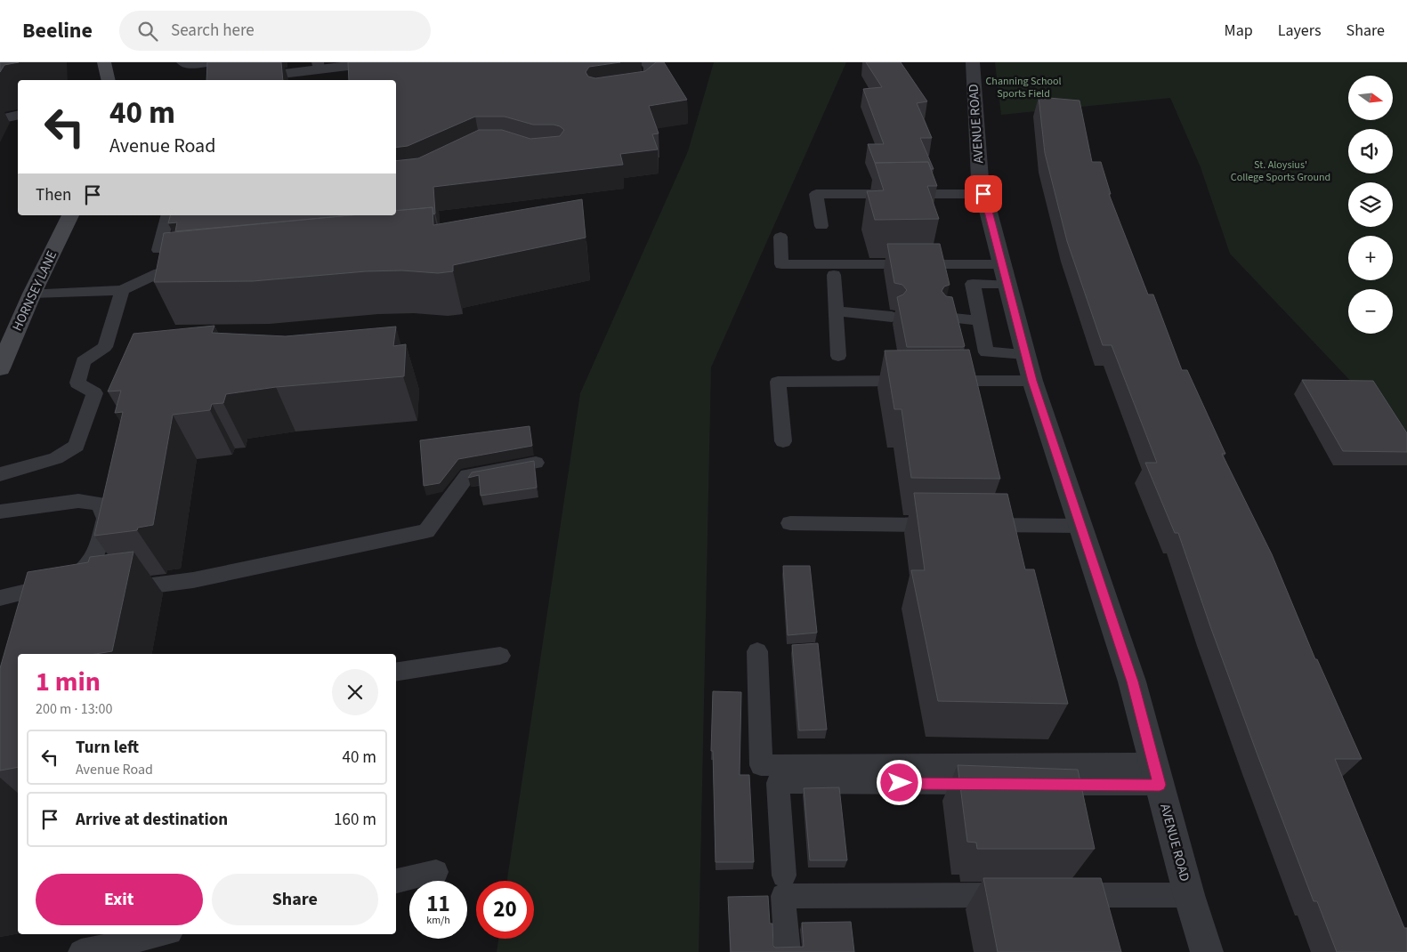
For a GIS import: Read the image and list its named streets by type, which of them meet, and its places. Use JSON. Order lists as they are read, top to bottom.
{
  "streets": {
    "main road": ["HORNSEY LANE"],
    "street": ["AVENUE ROAD"]
  },
  "parks": ["Channing School Sports Field", "St. Aloysius' College Sports Ground"],
  "north": "right",
  "page": {
    "header": "Beeline",
    "search": "Search here",
    "nav": ["Map", "Layers", "Share"],
    "map_buttons": ["+", "−"],
    "turn": ["40 m", "Avenue Road"],
    "then": "Then",
    "heading": ["1 min", "200 m · 13:00"],
    "list": [
      {
        "name": "Turn left",
        "note": "Avenue Road",
        "value": "40 m"
      },
      {
        "name": "Arrive at destination",
        "value": "160 m"
      }
    ],
    "buttons": ["Exit", "Share"],
    "speed": "11 km/h",
    "limit": "20"
  }
}
